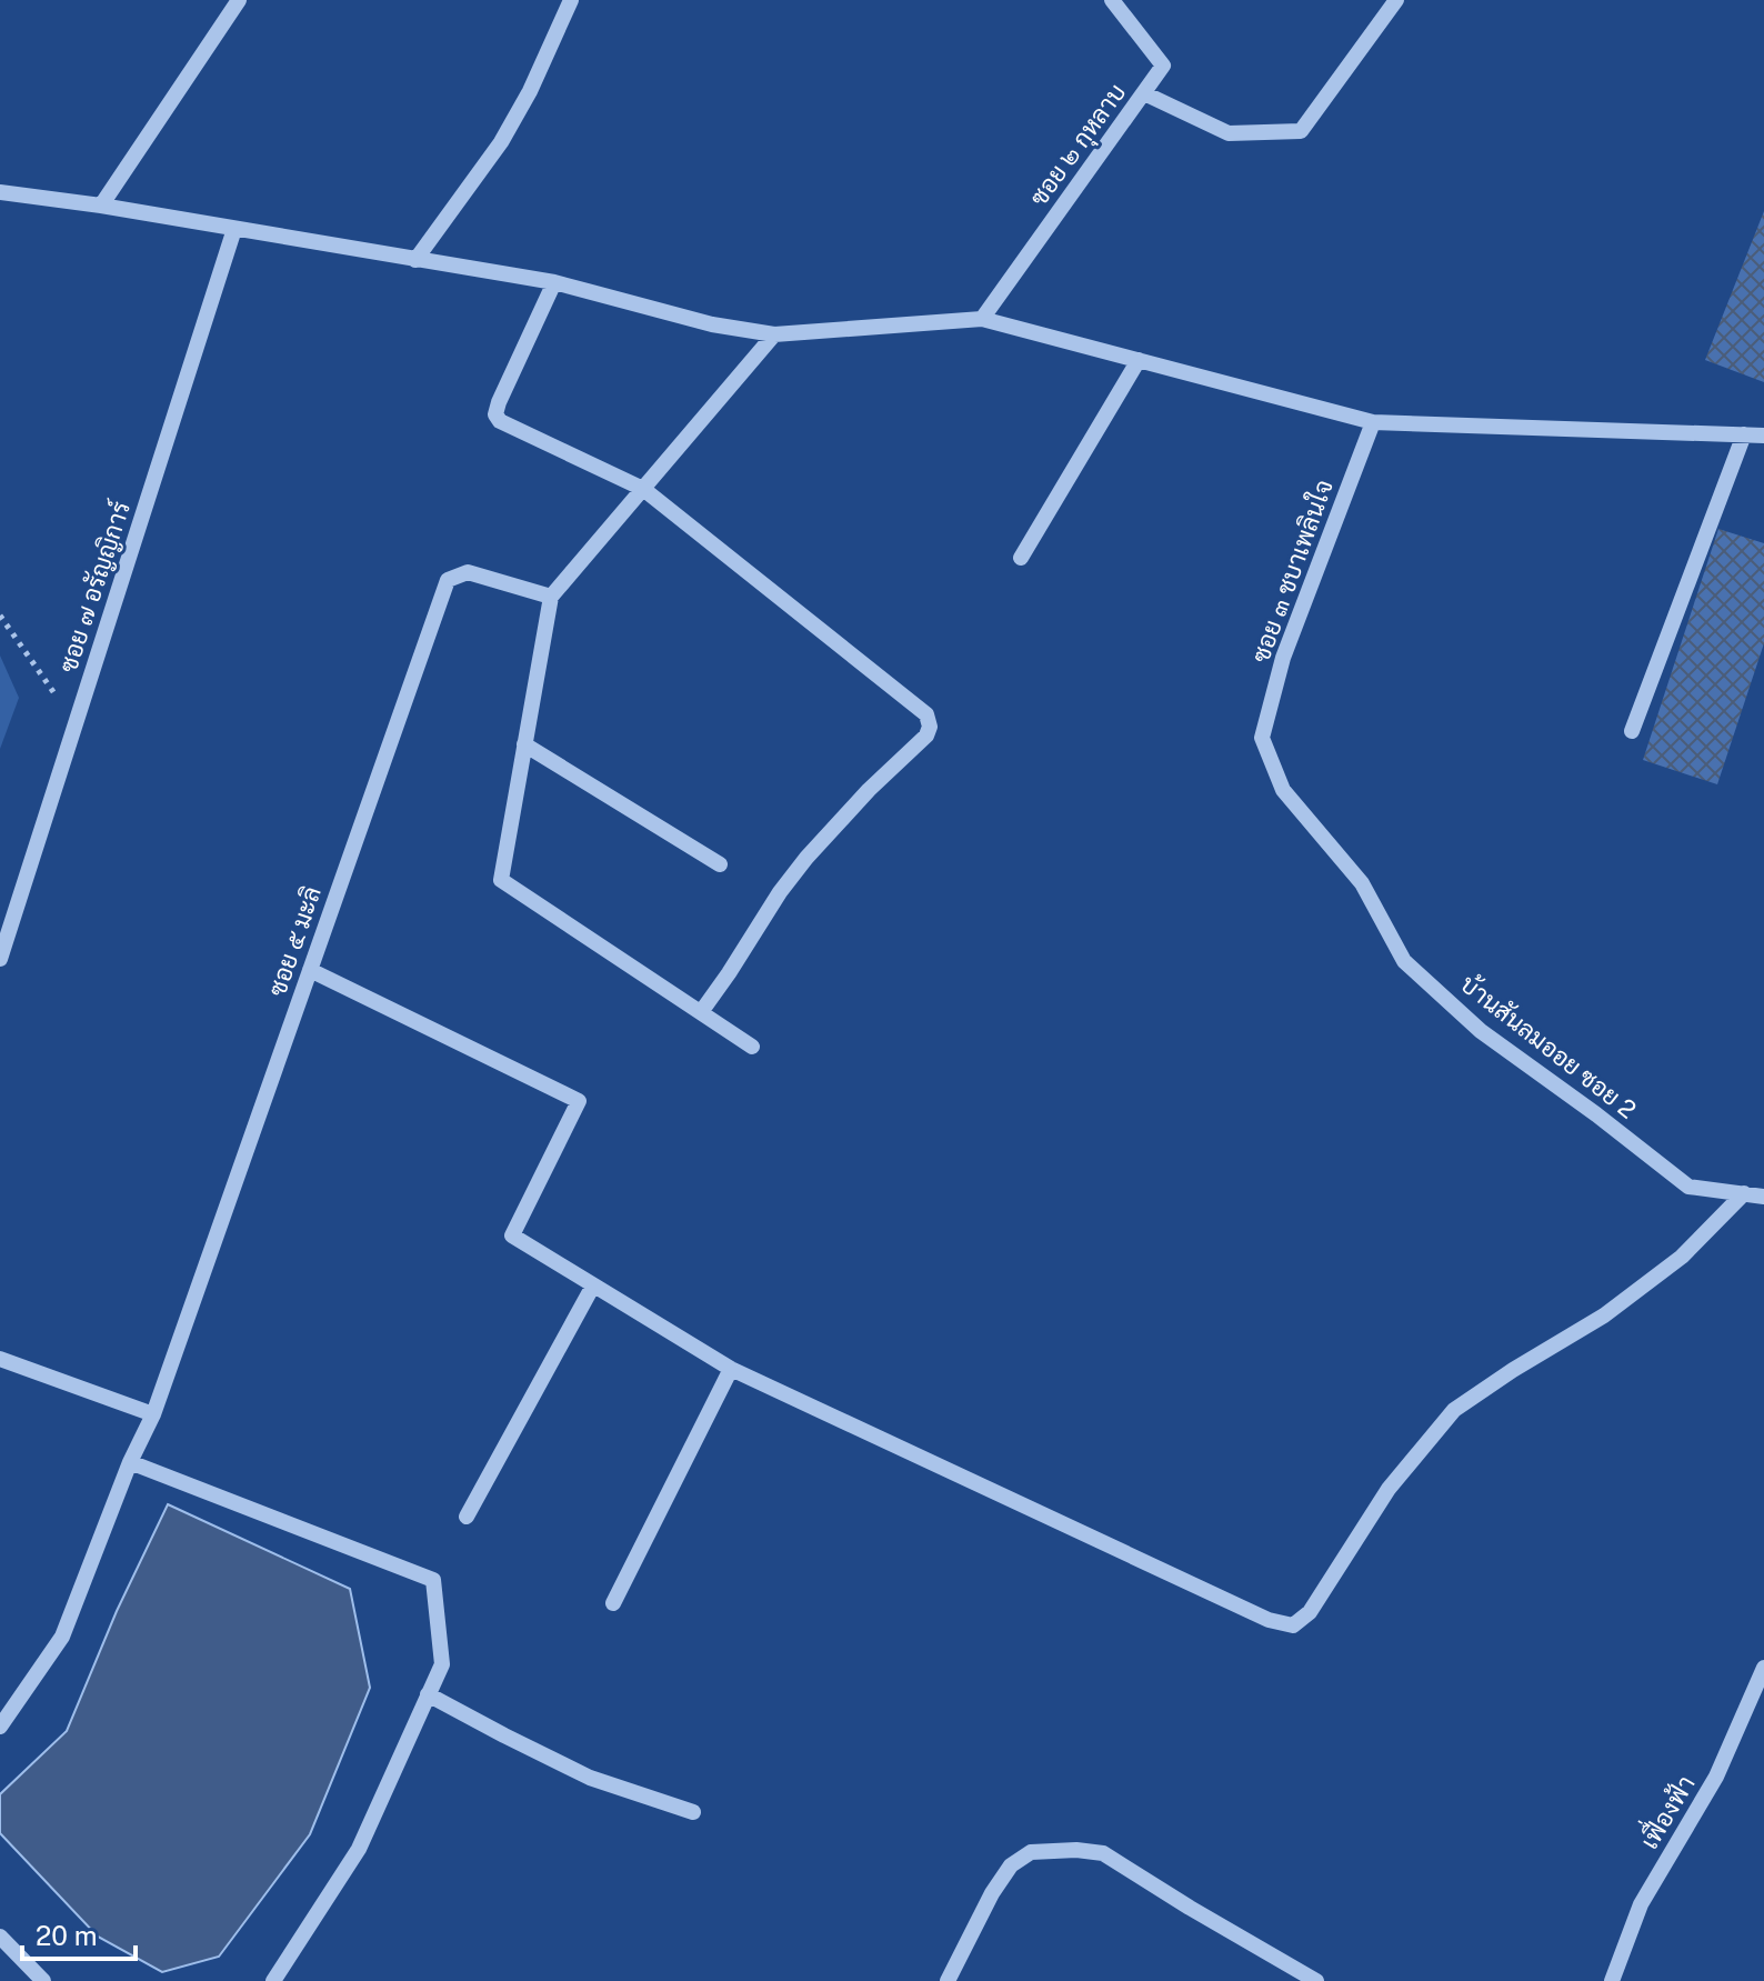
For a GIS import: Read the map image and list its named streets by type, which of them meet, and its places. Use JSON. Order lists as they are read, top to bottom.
{
  "streets": {
    "street": [
      "ซอย ๒ กุหลาบ",
      "ซอย ๓ ชบาเพลินใจ",
      "ซอย ๗ อรัญญิการ์",
      "ซอย ๕ มะลิ",
      "บ้านสันลมออย ซอย 2",
      "เฟื่องฟ้า"
    ]
  },
  "crossings": [
    ["ซอย ๓ ชบาเพลินใจ", "บ้านสันลมออย ซอย 2"]
  ],
  "scale_bar": "20 m"
}
